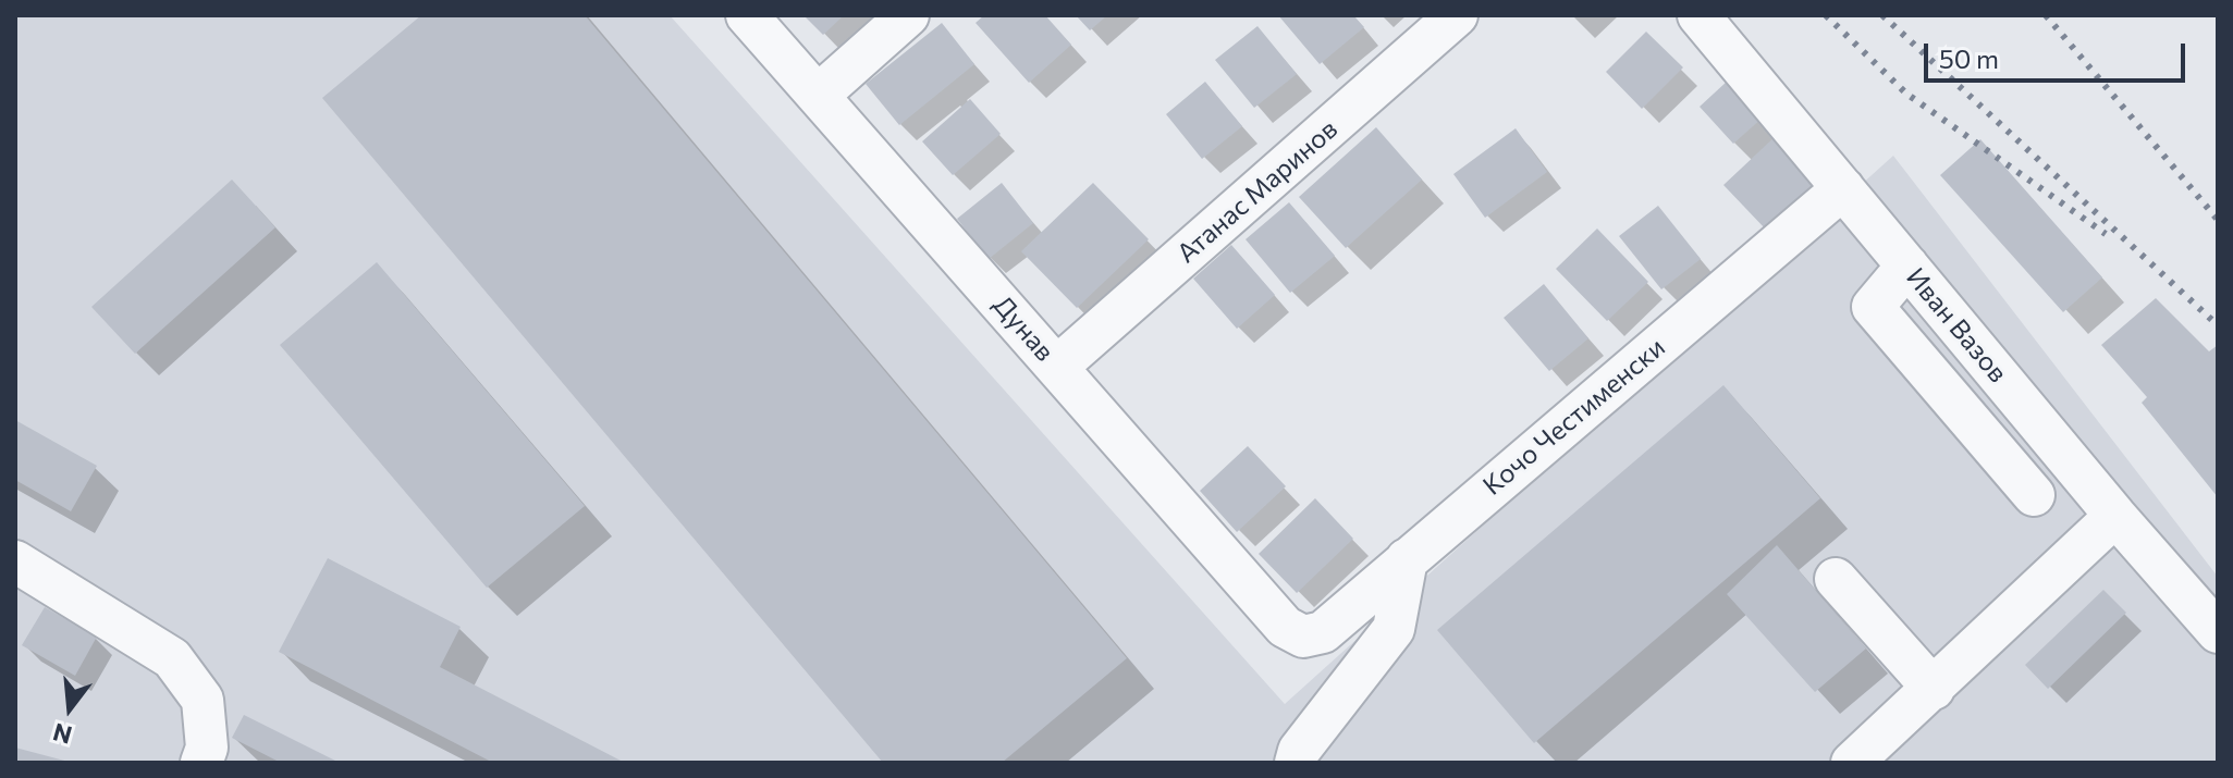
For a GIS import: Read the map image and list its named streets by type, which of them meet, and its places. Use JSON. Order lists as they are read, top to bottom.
{
  "streets": {
    "street": [
      "Атанас Маринов",
      "Иван Вазов",
      "Дунав",
      "Кочо Честименски"
    ]
  },
  "crossings": [
    ["Атанас Маринов", "Дунав"],
    ["Иван Вазов", "Кочо Честименски"],
    ["Дунав", "Кочо Честименски"]
  ],
  "scale_bar": "50 m",
  "north": "bottom"
}
